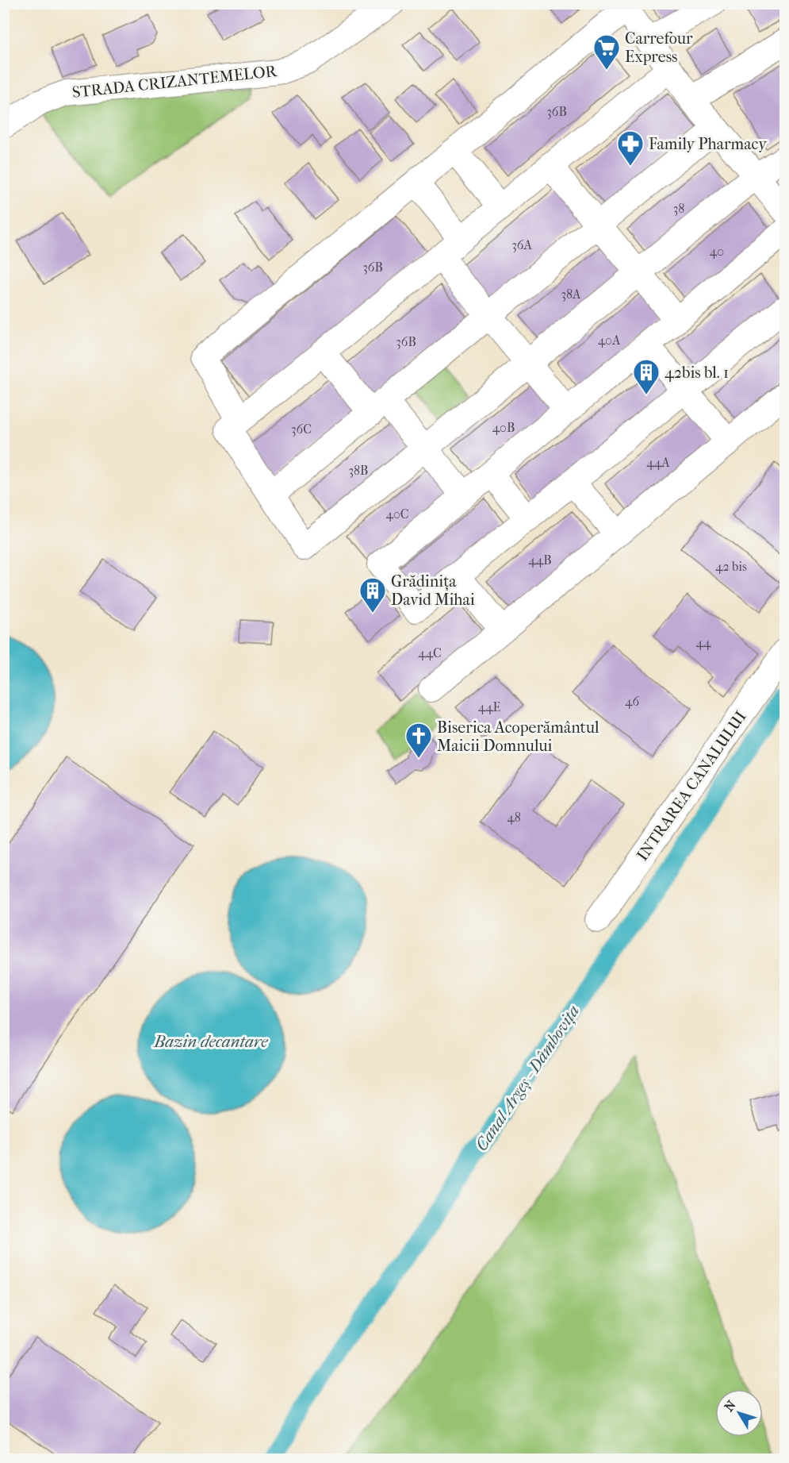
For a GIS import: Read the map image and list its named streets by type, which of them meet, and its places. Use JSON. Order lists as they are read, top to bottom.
{
  "streets": {
    "street": ["STRADA CRIZANTEMELOR", "INTRAREA CANALULUI"]
  },
  "water": ["Bazin decantare", "Canal Argeș - Dâmbovița"],
  "places": {
    "supermarket": ["Carrefour Express"],
    "pharmacy": ["Family Pharmacy"],
    "building": ["42bis bl. 1", "Grădinița David Mihai"],
    "church": ["Biserica Acoperământul Maicii Domnului"]
  },
  "house_numbers": [
    "36B",
    "38",
    "36A",
    "40",
    "36B",
    "38A",
    "40A",
    "36B",
    "40B",
    "36C",
    "44A",
    "38B",
    "40C",
    "44B",
    "42 bis",
    "44",
    "44C",
    "46",
    "44E",
    "48"
  ],
  "north": "top left"
}
